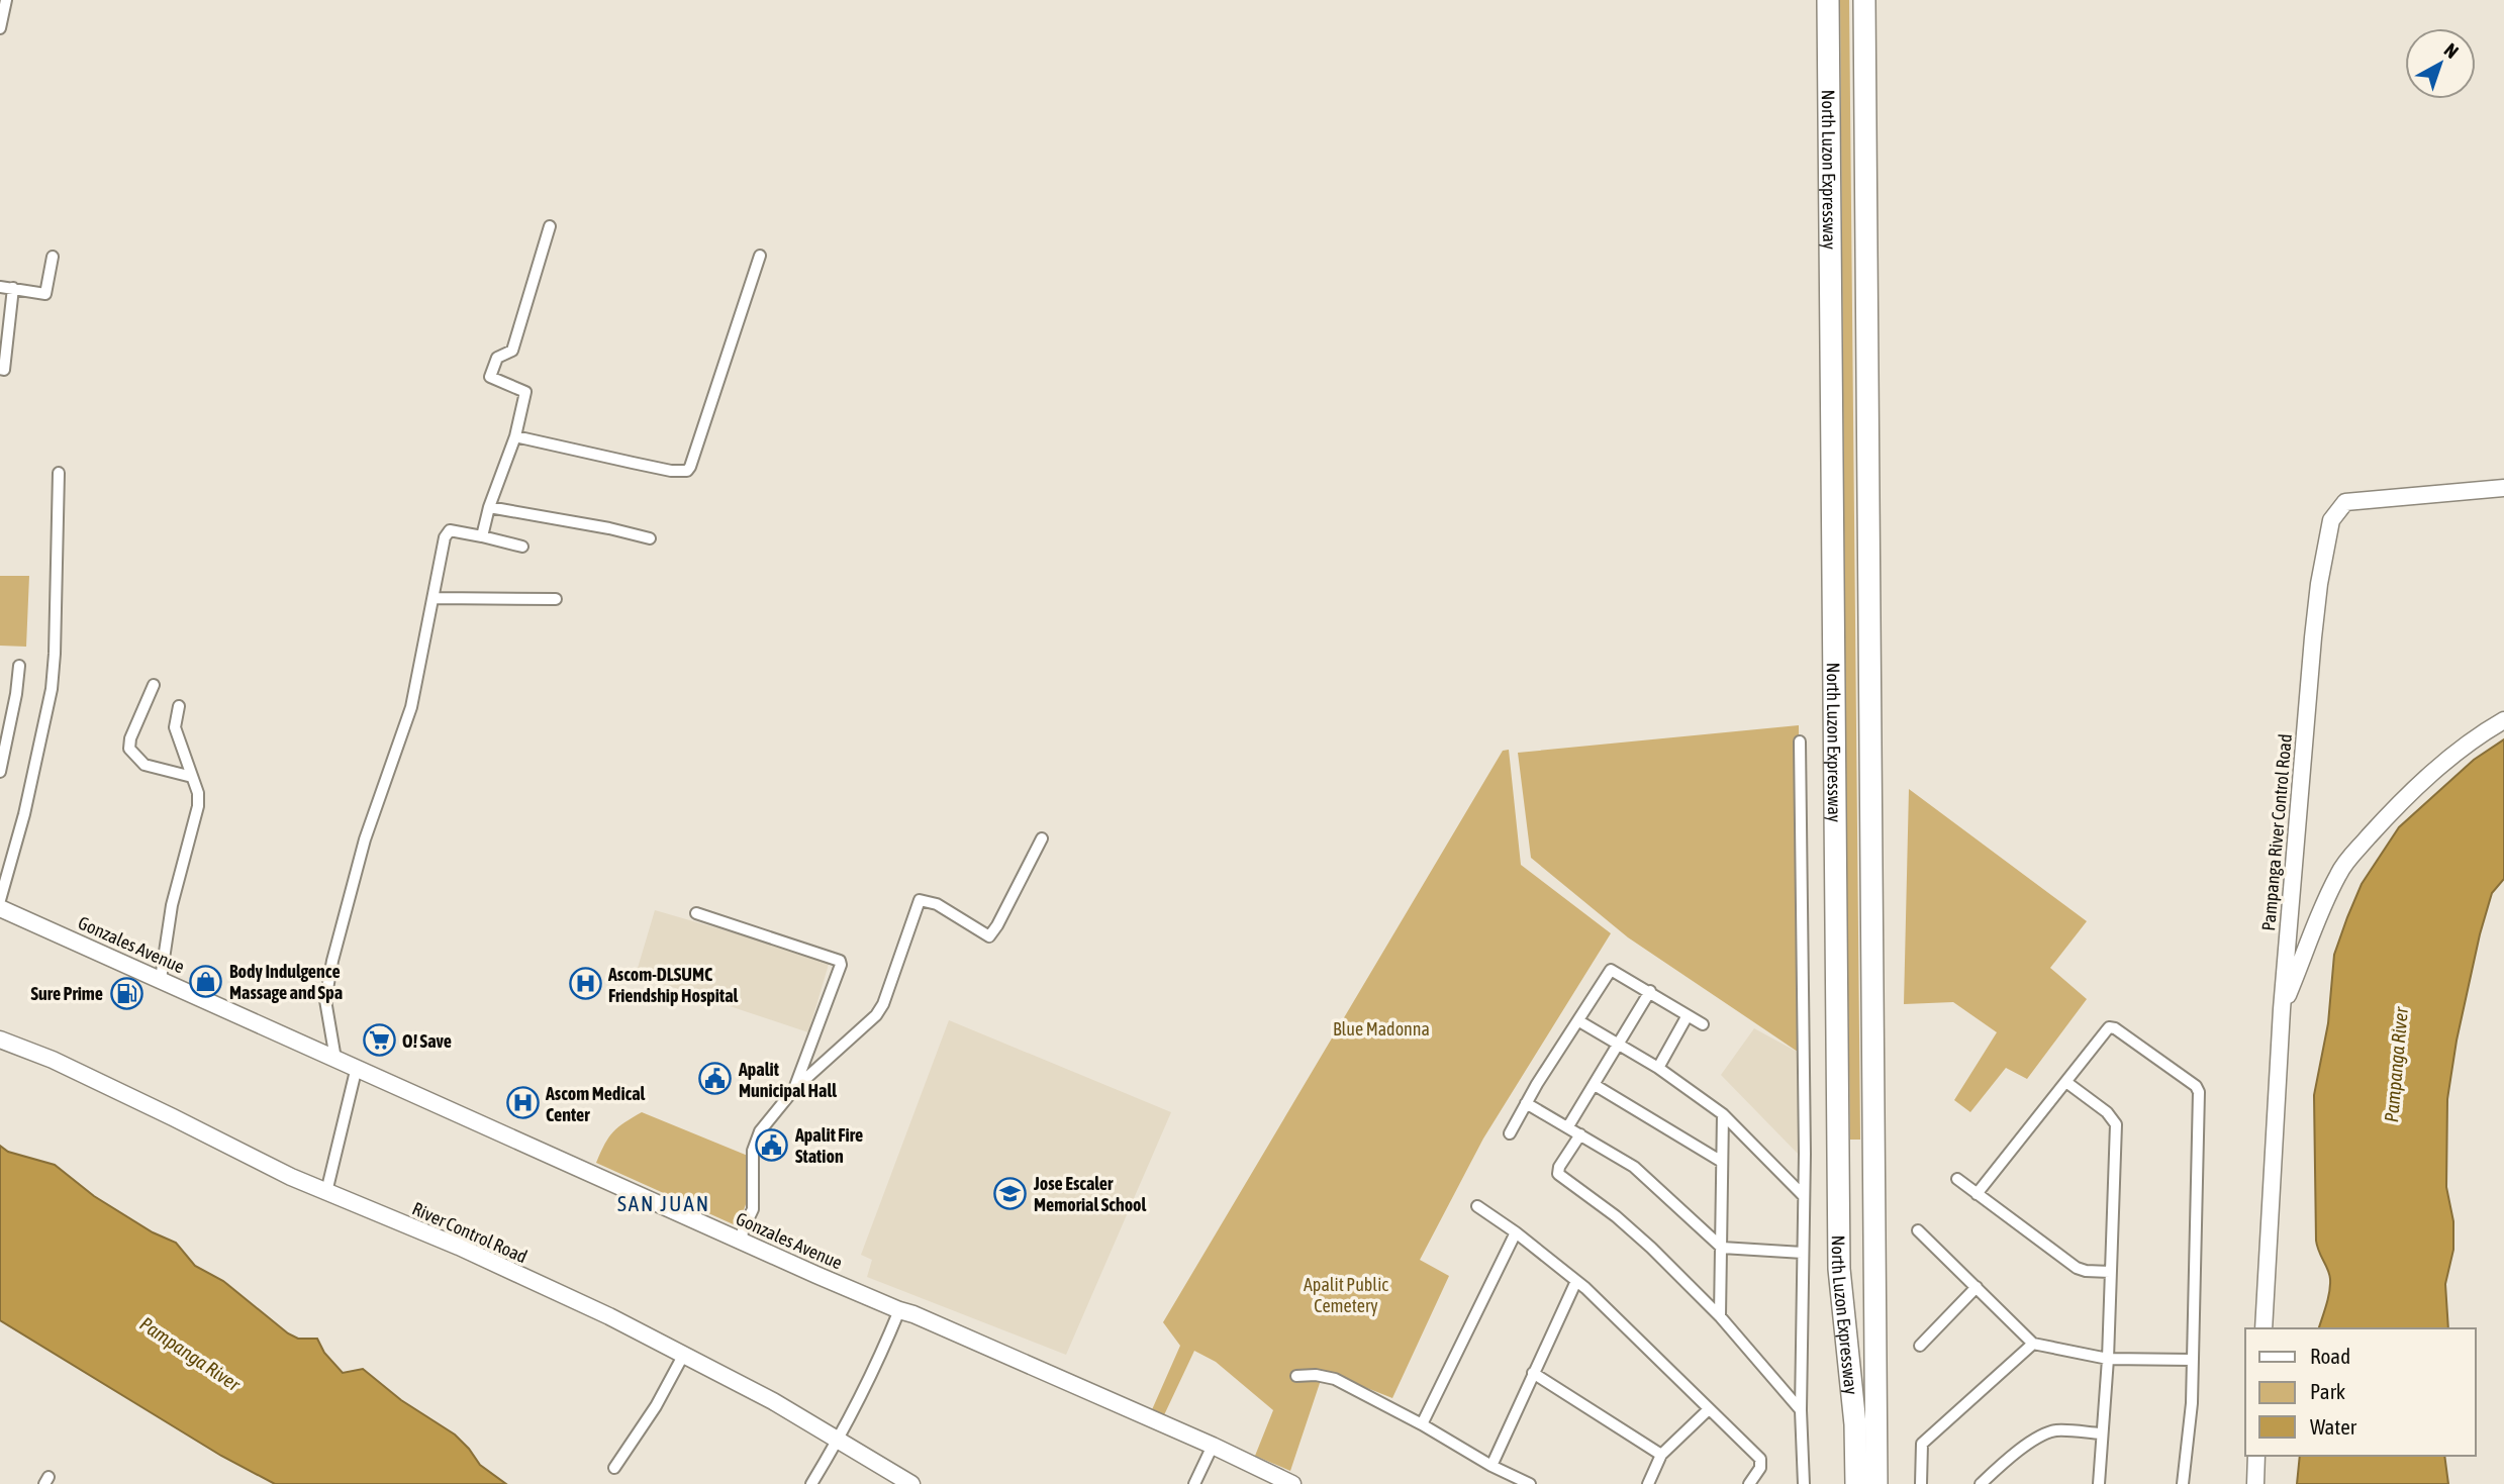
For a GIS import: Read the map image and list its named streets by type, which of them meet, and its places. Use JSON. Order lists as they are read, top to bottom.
{
  "streets": {
    "highway": ["North Luzon Expressway"],
    "main road": ["Pampanga River Control Road", "Gonzales Avenue", "River Control Road"]
  },
  "districts": ["SAN JUAN"],
  "water": ["Pampanga River"],
  "parks": ["Blue Madonna", "Apalit Public Cemetery"],
  "places": {
    "shop": ["Body Indulgence Massage and Spa"],
    "hospital": ["Ascom-DLSUMC Friendship Hospital", "Ascom Medical Center"],
    "fuel station": ["Sure Prime"],
    "supermarket": ["O! Save"],
    "public building": ["Apalit Municipal Hall", "Apalit Fire Station"],
    "school or university": ["Jose Escaler Memorial School"]
  },
  "legend": ["Road", "Park", "Water"],
  "north": "top right"
}
